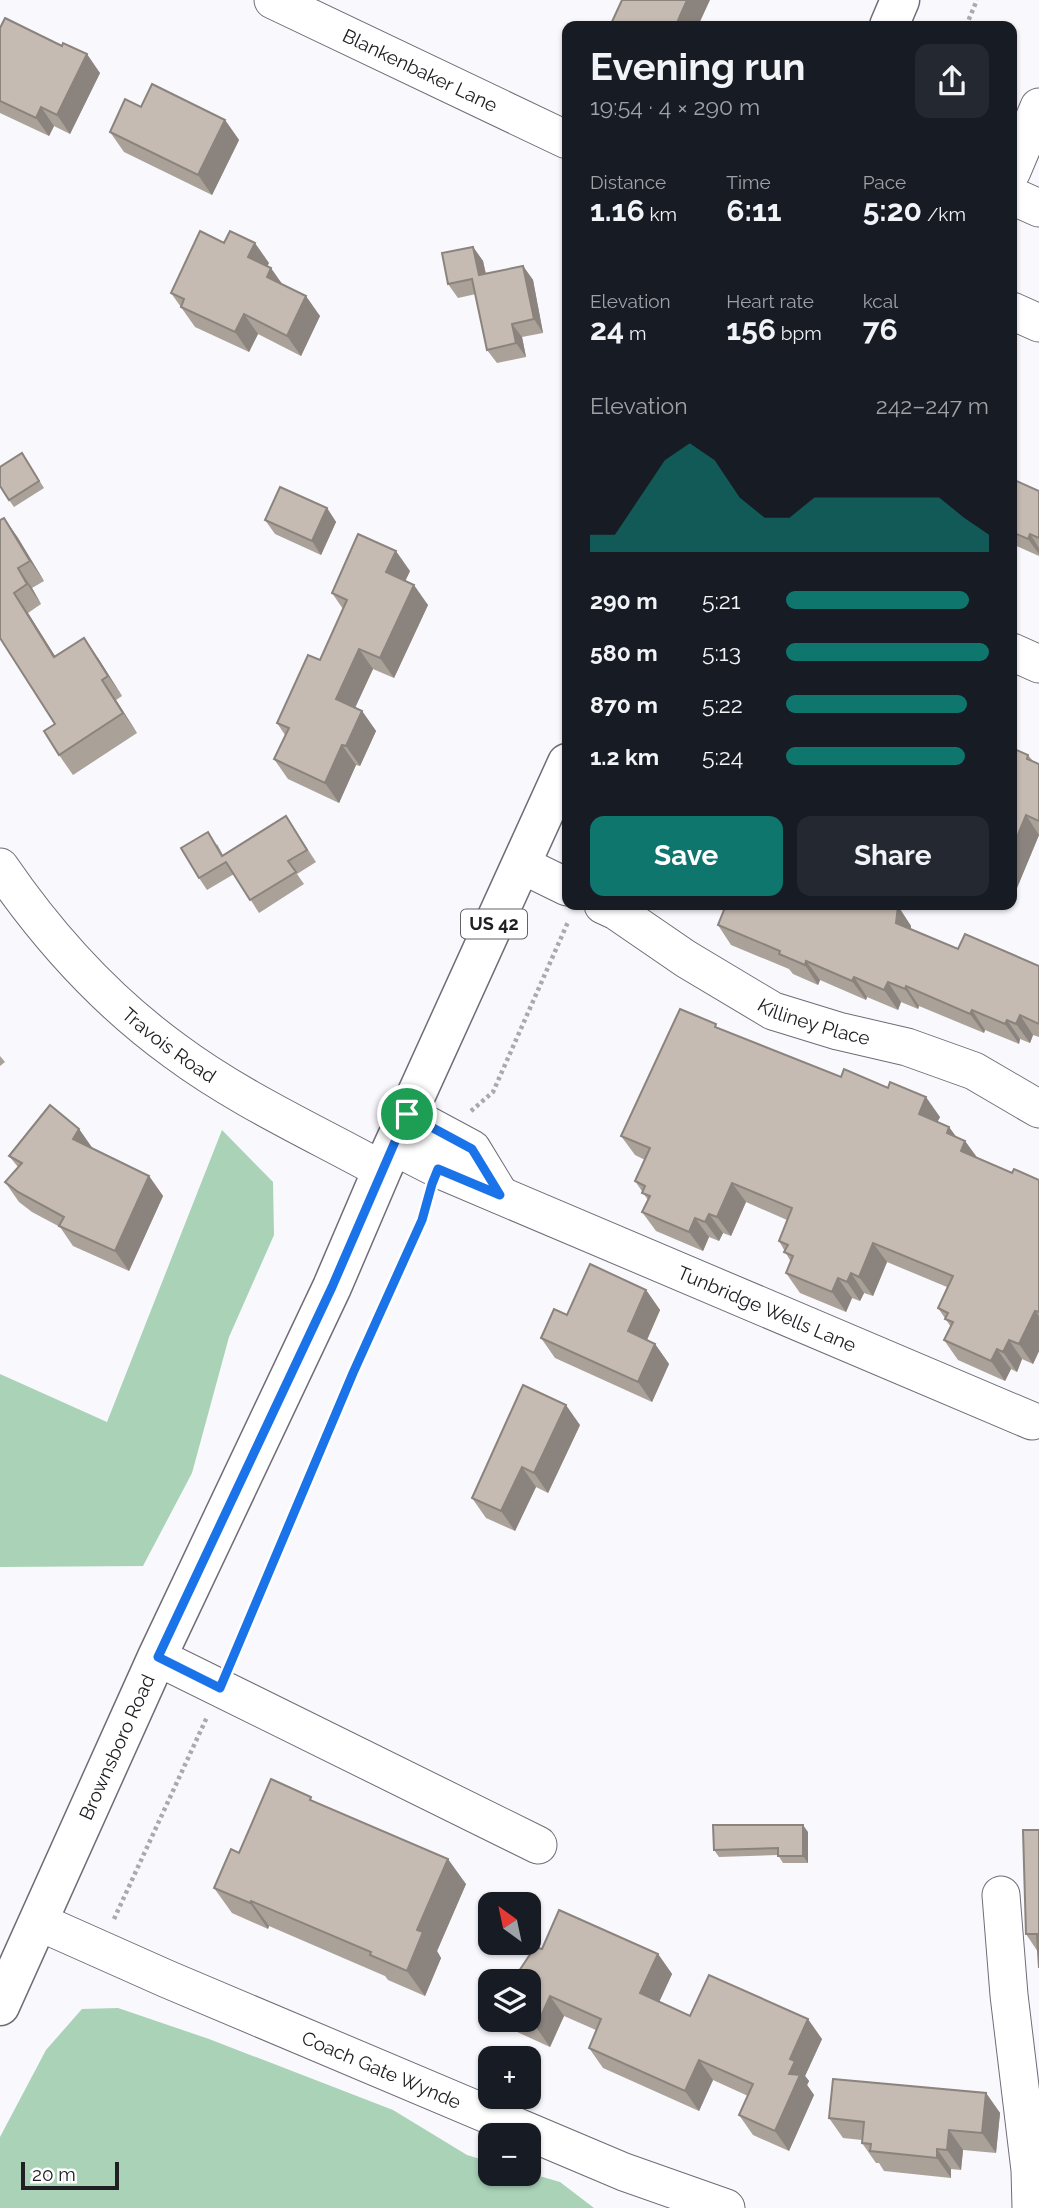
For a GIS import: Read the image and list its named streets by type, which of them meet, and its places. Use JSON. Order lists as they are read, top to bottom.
{
  "streets": {
    "main road": ["US 42", "Brownsboro Road"],
    "street": [
      "Blankenbaker Lane",
      "Killiney Place",
      "Travois Road",
      "Tunbridge Wells Lane",
      "Coach Gate Wynde"
    ]
  },
  "crossings": [
    ["Killiney Place", "Brownsboro Road"],
    ["Travois Road", "Tunbridge Wells Lane"],
    ["Travois Road", "Brownsboro Road"],
    ["Tunbridge Wells Lane", "Brownsboro Road"],
    ["Brownsboro Road", "Coach Gate Wynde"]
  ],
  "scale_bar": "20 m",
  "north": "top left",
  "page": {
    "heading": ["Evening run", "19:54 · 4 × 290 m"],
    "stats": [
      ["Distance", "1.16 km"],
      ["Time", "6:11"],
      ["Pace", "5:20 /km"],
      ["Elevation", "24 m"],
      ["Heart rate", "156 bpm"],
      ["kcal", "76"]
    ],
    "chart": ["Elevation", "242–247 m"],
    "list": [
      {
        "name": "290 m",
        "note": "5:21"
      },
      {
        "name": "580 m",
        "note": "5:13"
      },
      {
        "name": "870 m",
        "note": "5:22"
      },
      {
        "name": "1.2 km",
        "note": "5:24"
      }
    ],
    "buttons": ["Save", "Share"],
    "map_buttons": ["+", "−"],
    "scale": "20 m"
  }
}
